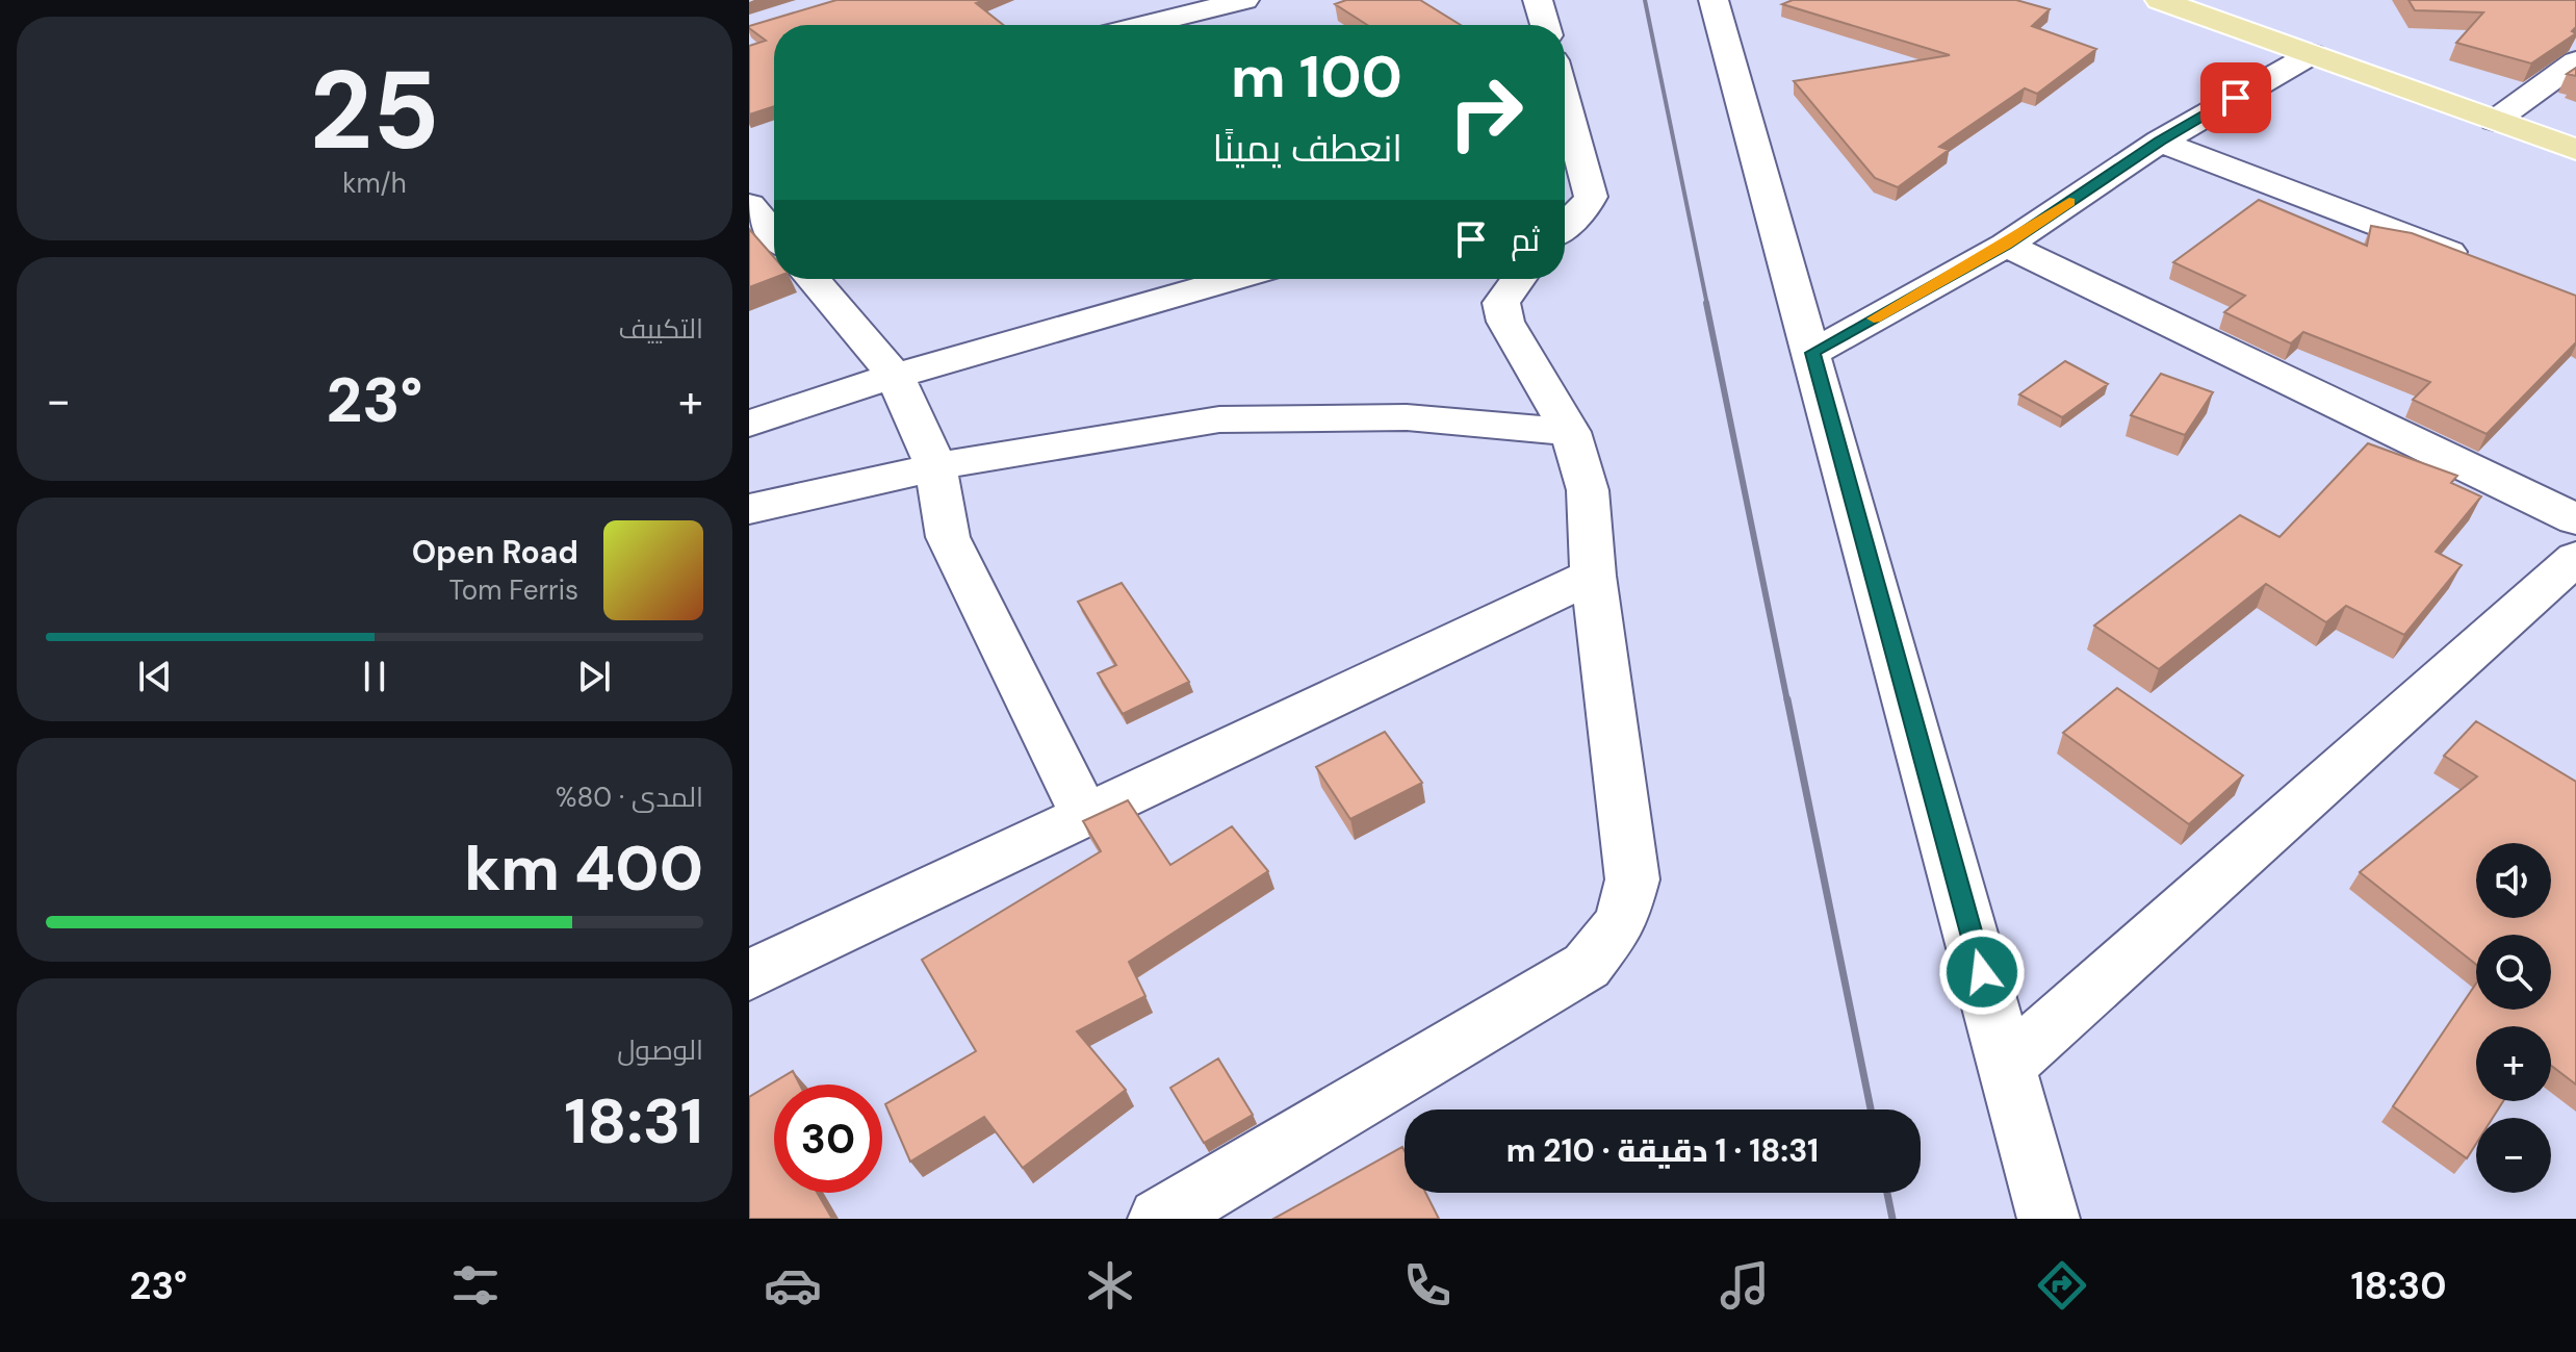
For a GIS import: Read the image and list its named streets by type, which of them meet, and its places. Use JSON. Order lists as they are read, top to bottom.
{
  "page": {
    "tile": [
      ["25", "km/h"],
      "التكييف",
      ["المدى · 80%", "400 km"],
      ["الوصول", "18:31"]
    ],
    "turn": ["100 m", "انعطف يمينًا"],
    "then": "ثم",
    "heat": ["−", "23°", "+"],
    "song": ["Open Road", "Tom Ferris"],
    "map_buttons": ["+", "−"],
    "limit": "30",
    "trip": "18:31 · 1 دقيقة · 210 m",
    "tabs": ["18:30", "23°"]
  }
}
